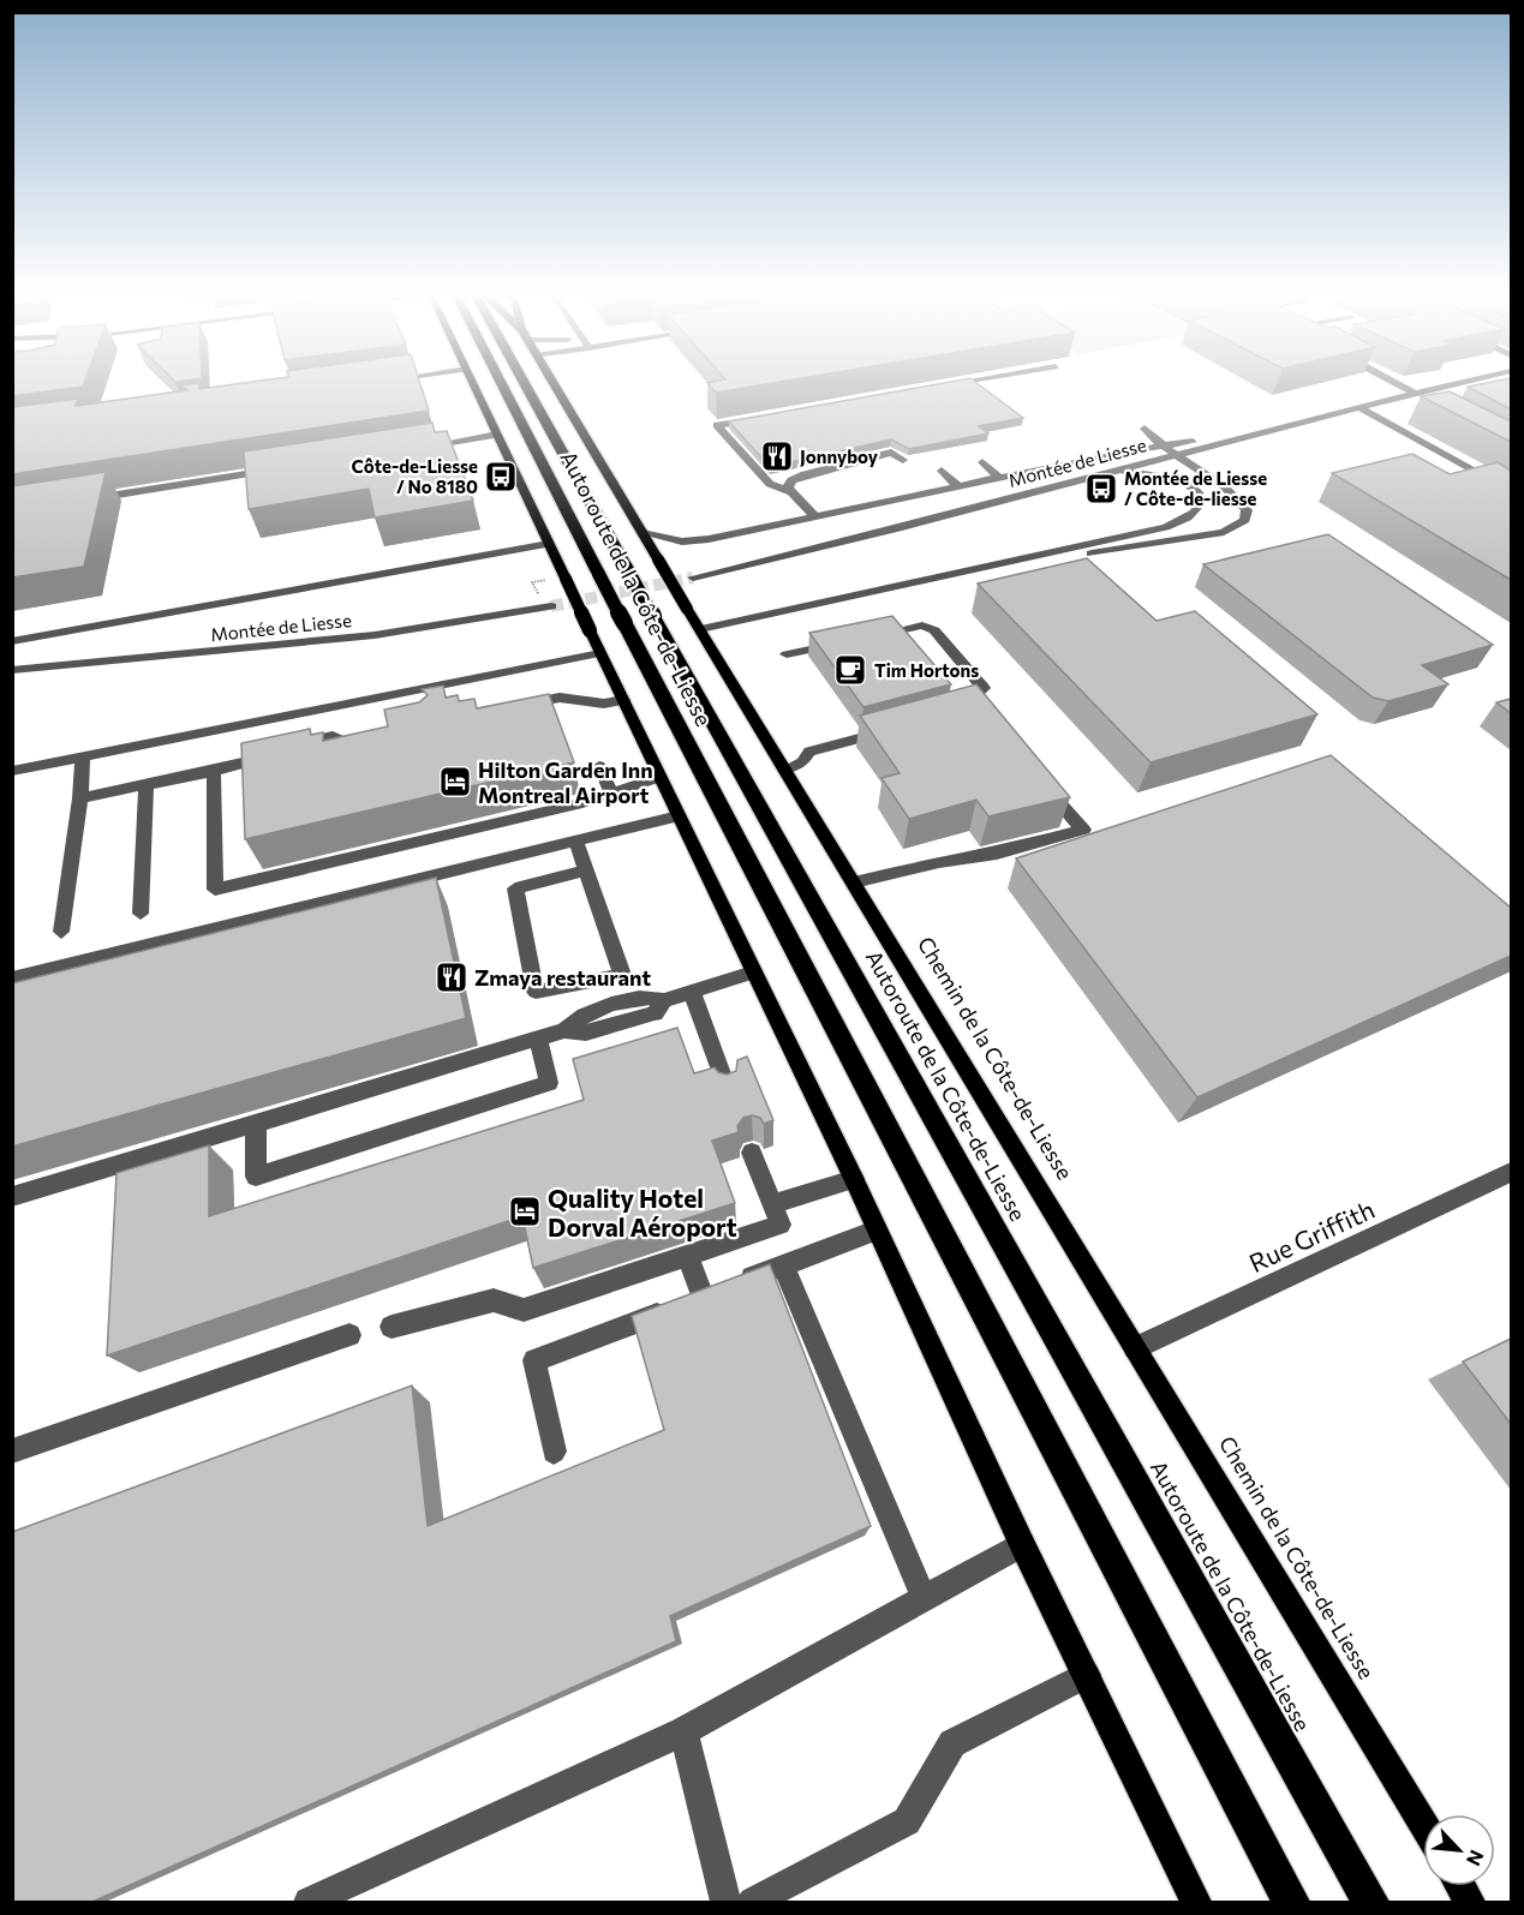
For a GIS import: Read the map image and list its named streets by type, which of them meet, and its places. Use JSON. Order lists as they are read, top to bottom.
{
  "streets": {
    "highway": ["Autoroute de la Côte-de-Liesse"],
    "main road": ["Chemin de la Côte-de-Liesse"],
    "street": ["Montée de Liesse", "Rue Griffith"]
  },
  "crossings": [
    ["Chemin de la Côte-de-Liesse", "Rue Griffith"]
  ],
  "places": {
    "restaurant": ["Jonnyboy", "Zmaya restaurant"],
    "bus stop": ["Côte-de-Liesse / No 8180", "Montée de Liesse / Côte-de-liesse"],
    "cafe": ["Tim Hortons"],
    "hotel": ["Hilton Garden Inn Montreal Airport", "Quality Hotel Dorval Aéroport"]
  },
  "north": "bottom right"
}
